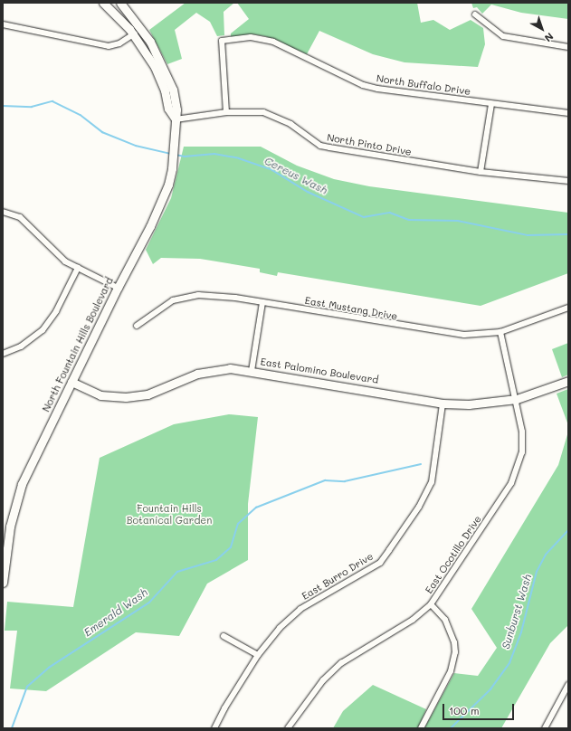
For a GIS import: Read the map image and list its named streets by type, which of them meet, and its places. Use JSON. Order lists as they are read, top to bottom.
{
  "streets": {
    "main road": ["North Fountain Hills Boulevard", "East Palomino Boulevard"],
    "street": [
      "North Buffalo Drive",
      "North Pinto Drive",
      "East Mustang Drive",
      "East Ocotillo Drive",
      "East Burro Drive"
    ]
  },
  "crossings": [
    ["North Buffalo Drive", "North Pinto Drive"],
    ["North Pinto Drive", "North Fountain Hills Boulevard"],
    ["East Mustang Drive", "East Ocotillo Drive"],
    ["North Fountain Hills Boulevard", "East Palomino Boulevard"],
    ["East Palomino Boulevard", "East Ocotillo Drive"],
    ["East Palomino Boulevard", "East Burro Drive"]
  ],
  "water": ["Cereus Wash", "Sunburst Wash", "Emerald Wash"],
  "parks": ["Fountain Hills Botanical Garden"],
  "scale_bar": "100 m",
  "north": "bottom right"
}
